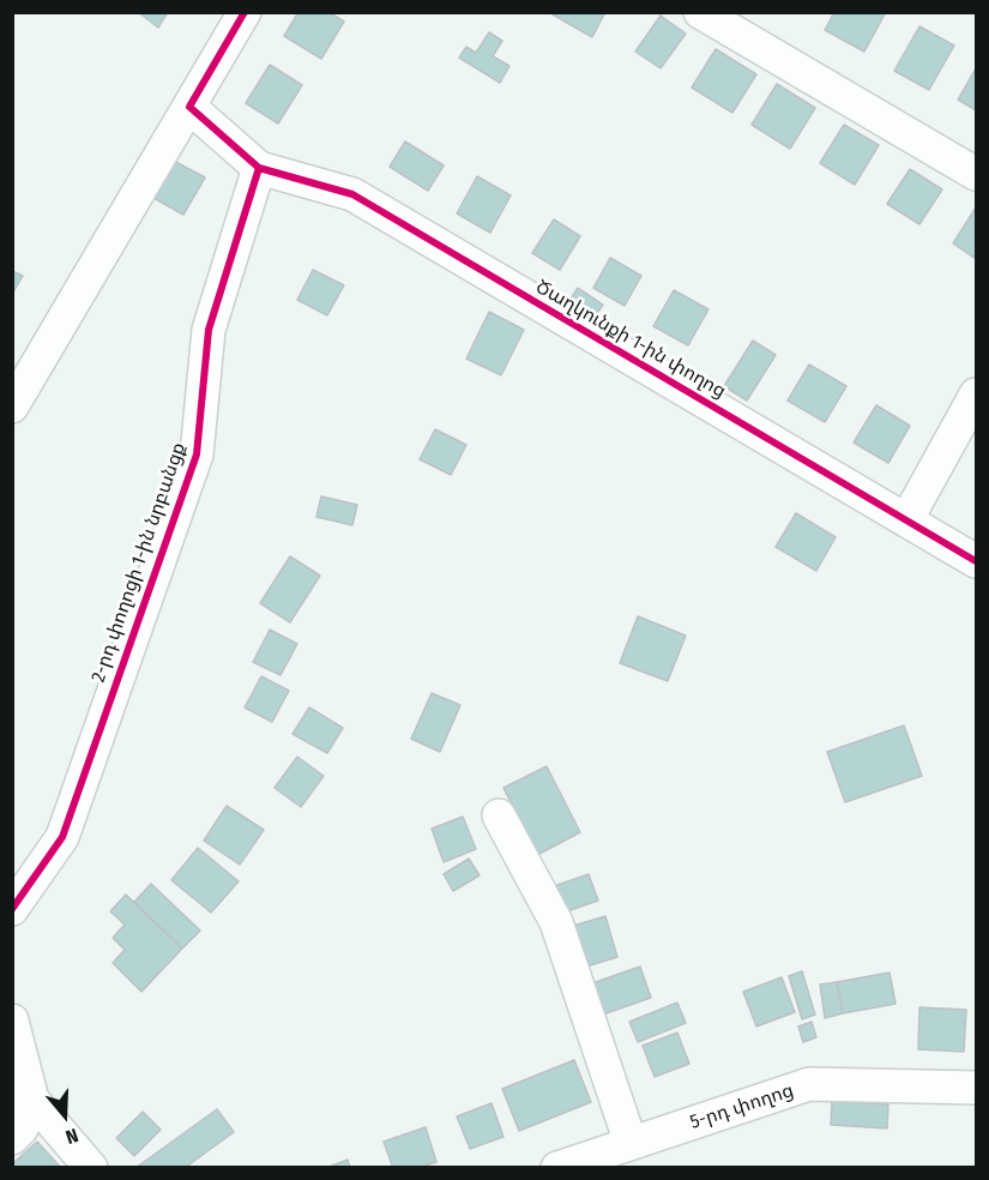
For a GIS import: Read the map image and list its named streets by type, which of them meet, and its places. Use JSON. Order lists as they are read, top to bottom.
{
  "streets": {
    "street": ["Ծաղկունքի 1-ին փողոց", "2-րդ փողոցի 1-ին նրբանցք", "5-րդ փողոց"]
  },
  "crossings": [
    ["Ծաղկունքի 1-ին փողոց", "2-րդ փողոցի 1-ին նրբանցք"]
  ],
  "north": "bottom"
}
